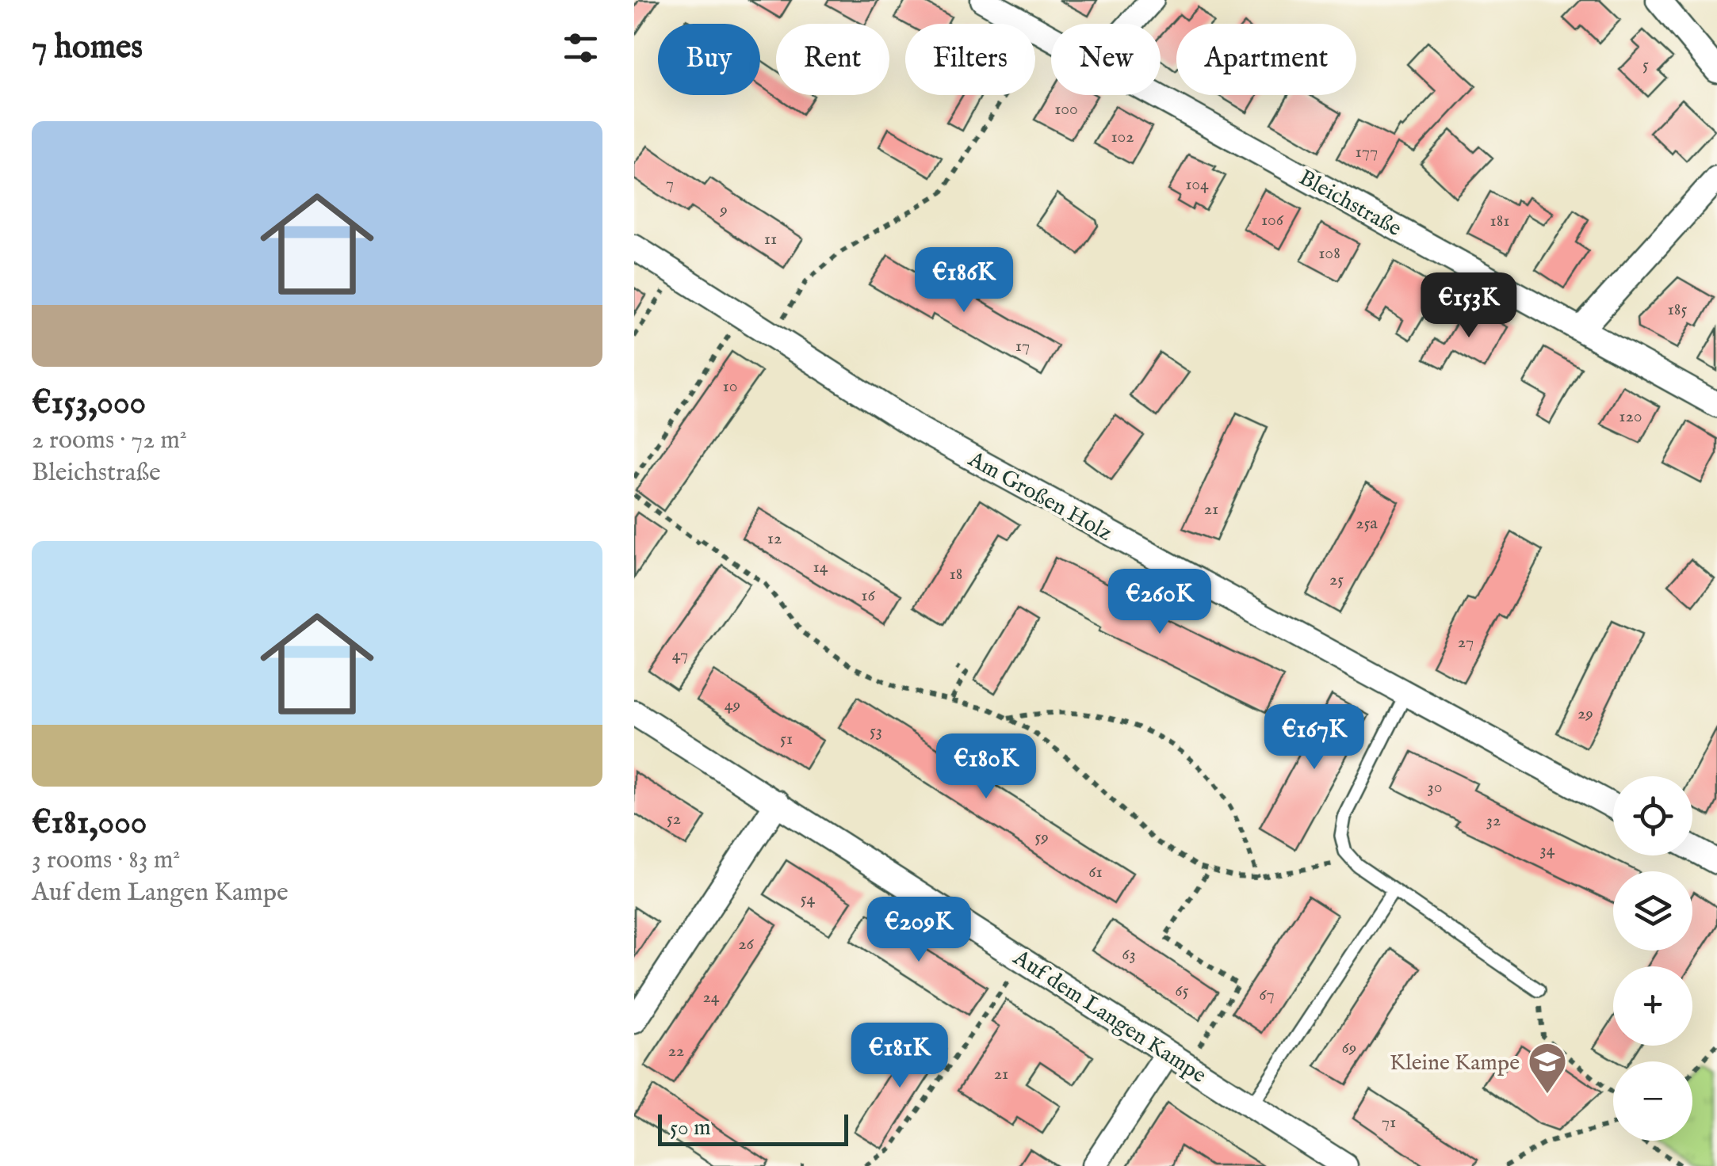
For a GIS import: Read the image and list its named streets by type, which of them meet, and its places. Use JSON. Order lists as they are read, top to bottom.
{
  "streets": {
    "street": ["Bleichstraße", "Am Großen Holz", "Auf dem Langen Kampe"]
  },
  "places": {
    "school or university": ["Kleine Kampe"]
  },
  "house_numbers": [
    "5",
    "100",
    "102",
    "177",
    "7",
    "104",
    "9",
    "106",
    "181",
    "11",
    "108",
    "185",
    "17",
    "10",
    "120",
    "21",
    "25a",
    "12",
    "14",
    "18",
    "25",
    "16",
    "27",
    "47",
    "49",
    "29",
    "53",
    "51",
    "30",
    "52",
    "32",
    "59",
    "34",
    "61",
    "54",
    "26",
    "63",
    "65",
    "67",
    "24",
    "69",
    "22",
    "21",
    "71"
  ],
  "scale_bar": "50 m",
  "page": {
    "heading": "7 homes",
    "chip": [
      "Buy",
      "Rent",
      "Filters",
      "New",
      "Apartment"
    ],
    "list": [
      {
        "name": "€153,000",
        "note": "2 rooms · 72 m² · Bleichstraße"
      },
      {
        "name": "€181,000",
        "note": "3 rooms · 83 m² · Auf dem Langen Kampe"
      }
    ],
    "price": [
      "€186K",
      "€153K",
      "€260K",
      "€167K",
      "€180K",
      "€209K",
      "€181K"
    ],
    "map_buttons": ["+", "−"],
    "scale": "50 m"
  }
}
